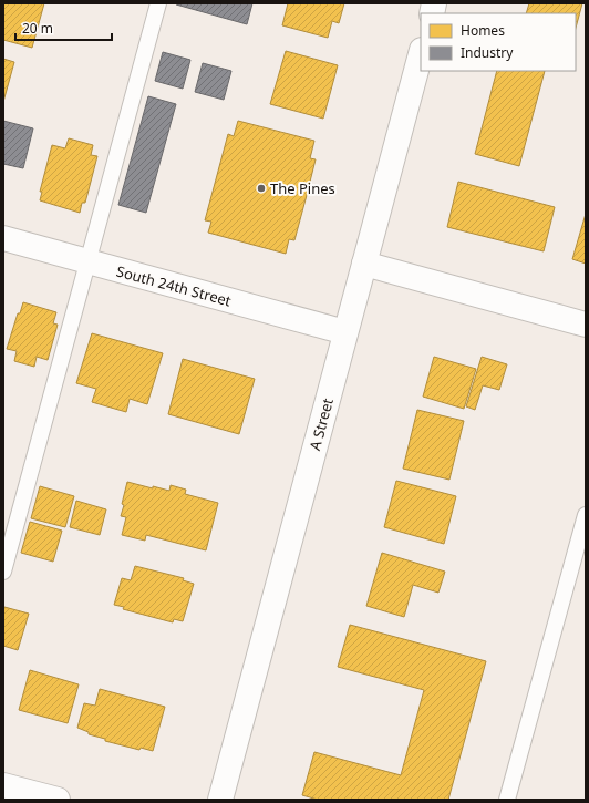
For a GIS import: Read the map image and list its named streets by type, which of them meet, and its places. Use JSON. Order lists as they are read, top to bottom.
{
  "streets": {
    "main road": ["South 24th Street", "A Street"]
  },
  "crossings": [
    ["South 24th Street", "A Street"]
  ],
  "places": ["The Pines"],
  "legend": ["Homes", "Industry"],
  "scale_bar": "20 m"
}
